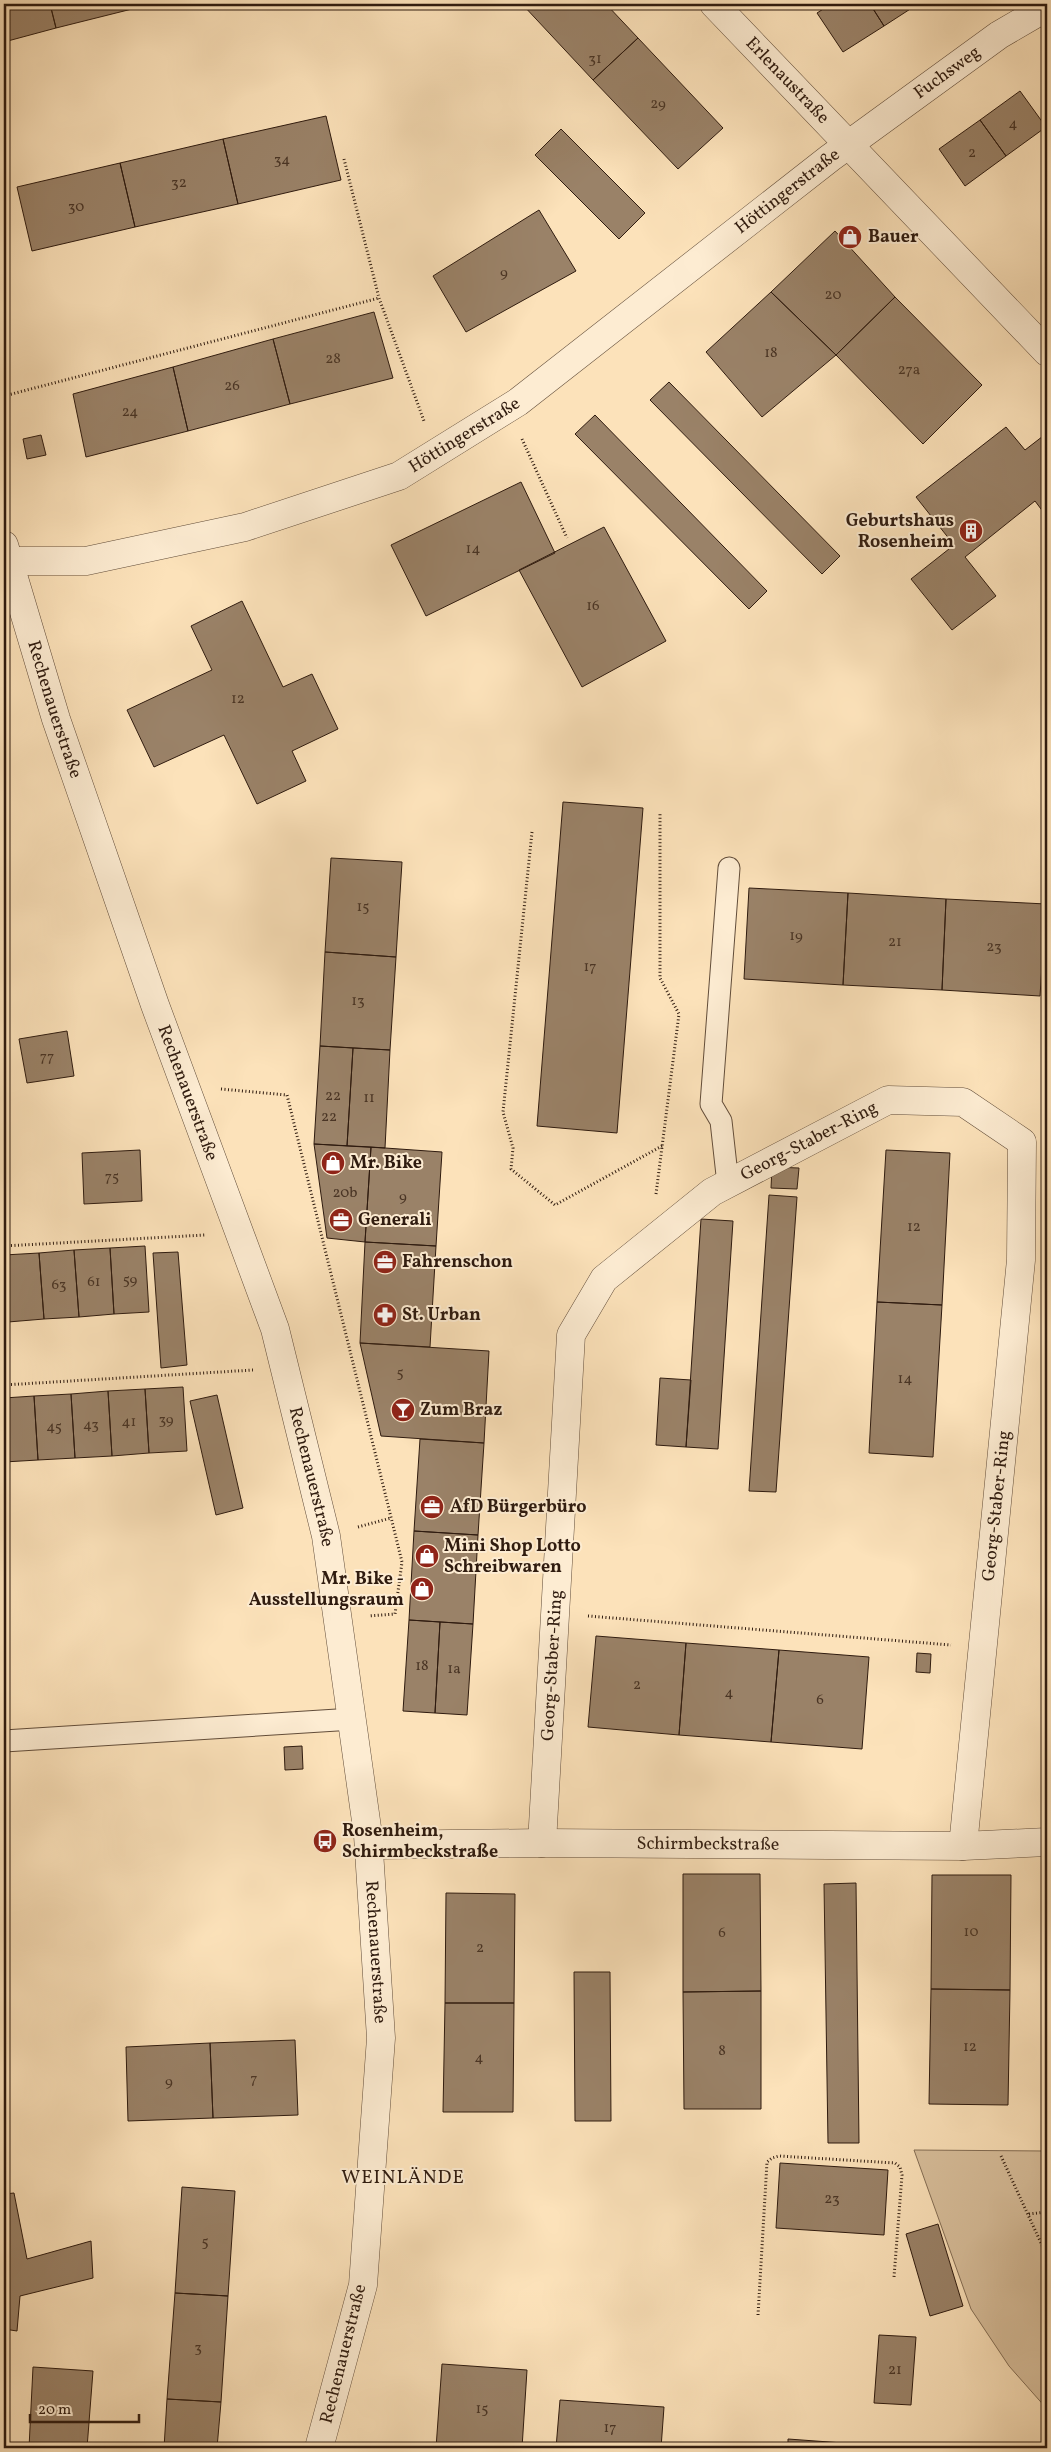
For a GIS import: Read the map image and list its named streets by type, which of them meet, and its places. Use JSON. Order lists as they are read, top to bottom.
{
  "streets": {
    "street": [
      "Fuchsweg",
      "Erlenaustraße",
      "Höttingerstraße",
      "Rechenauerstraße",
      "Georg-Staber-Ring",
      "Schirmbeckstraße"
    ]
  },
  "crossings": [
    ["Fuchsweg", "Erlenaustraße"],
    ["Fuchsweg", "Höttingerstraße"],
    ["Erlenaustraße", "Höttingerstraße"],
    ["Höttingerstraße", "Rechenauerstraße"],
    ["Rechenauerstraße", "Schirmbeckstraße"],
    ["Georg-Staber-Ring", "Schirmbeckstraße"]
  ],
  "districts": ["WEINLÄNDE"],
  "places": {
    "shop": [
      "Bauer",
      "Mr. Bike",
      "Mini Shop Lotto Schreibwaren",
      "Mr. Bike - Ausstellungsraum"
    ],
    "building": ["Geburtshaus Rosenheim"],
    "office": ["Generali", "Fahrenschon", "AfD Bürgerbüro"],
    "pharmacy": ["St. Urban"],
    "bar": ["Zum Braz"],
    "bus stop": ["Rosenheim, Schirmbeckstraße"]
  },
  "house_numbers": [
    "31",
    "29",
    "4",
    "2",
    "34",
    "32",
    "30",
    "9",
    "20",
    "18",
    "28",
    "27a",
    "26",
    "24",
    "14",
    "16",
    "12",
    "15",
    "19",
    "21",
    "23",
    "17",
    "13",
    "77",
    "22",
    "11",
    "22",
    "75",
    "20b",
    "9",
    "12",
    "59",
    "61",
    "63",
    "5",
    "14",
    "39",
    "41",
    "43",
    "45",
    "18",
    "1a",
    "2",
    "4",
    "6",
    "10",
    "6",
    "2",
    "12",
    "8",
    "4",
    "7",
    "9",
    "23",
    "5",
    "3",
    "21",
    "15",
    "17"
  ],
  "scale_bar": "20 m"
}
